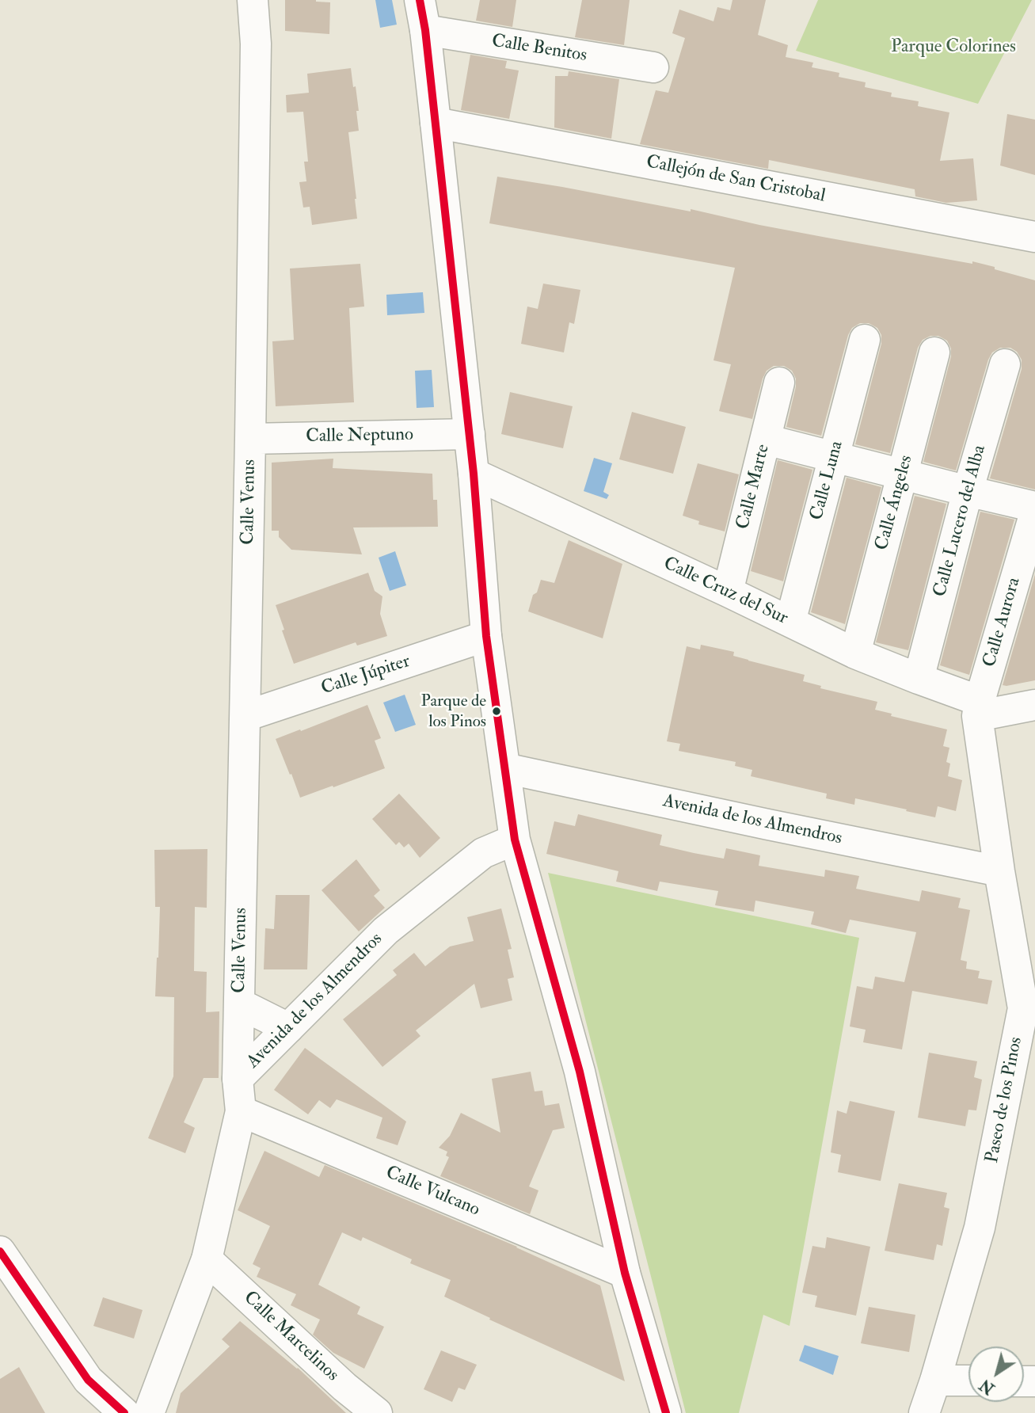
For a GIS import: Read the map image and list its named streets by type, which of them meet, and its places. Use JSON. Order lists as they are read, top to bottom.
{
  "streets": {
    "street": [
      "Calle Benitos",
      "Callejón de San Cristobal",
      "Calle Neptuno",
      "Calle Luna",
      "Calle Marte",
      "Calle Venus",
      "Calle Ángeles",
      "Calle Lucero del Alba",
      "Calle Cruz del Sur",
      "Calle Aurora",
      "Calle Júpiter",
      "Avenida de los Almendros",
      "Paseo de los Pinos",
      "Calle Vulcano",
      "Calle Marcelinos"
    ]
  },
  "crossings": [
    ["Calle Neptuno", "Calle Venus"],
    ["Calle Luna", "Calle Cruz del Sur"],
    ["Calle Marte", "Calle Cruz del Sur"],
    ["Calle Venus", "Calle Júpiter"],
    ["Calle Venus", "Avenida de los Almendros"],
    ["Calle Ángeles", "Calle Cruz del Sur"],
    ["Calle Lucero del Alba", "Calle Cruz del Sur"],
    ["Calle Cruz del Sur", "Calle Aurora"],
    ["Calle Cruz del Sur", "Paseo de los Pinos"],
    ["Calle Aurora", "Paseo de los Pinos"],
    ["Avenida de los Almendros", "Paseo de los Pinos"],
    ["Avenida de los Almendros", "Calle Vulcano"],
    ["Avenida de los Almendros", "Calle Marcelinos"]
  ],
  "parks": ["Parque Colorines"],
  "places": ["Parque de los Pinos"],
  "north": "bottom left"
}
